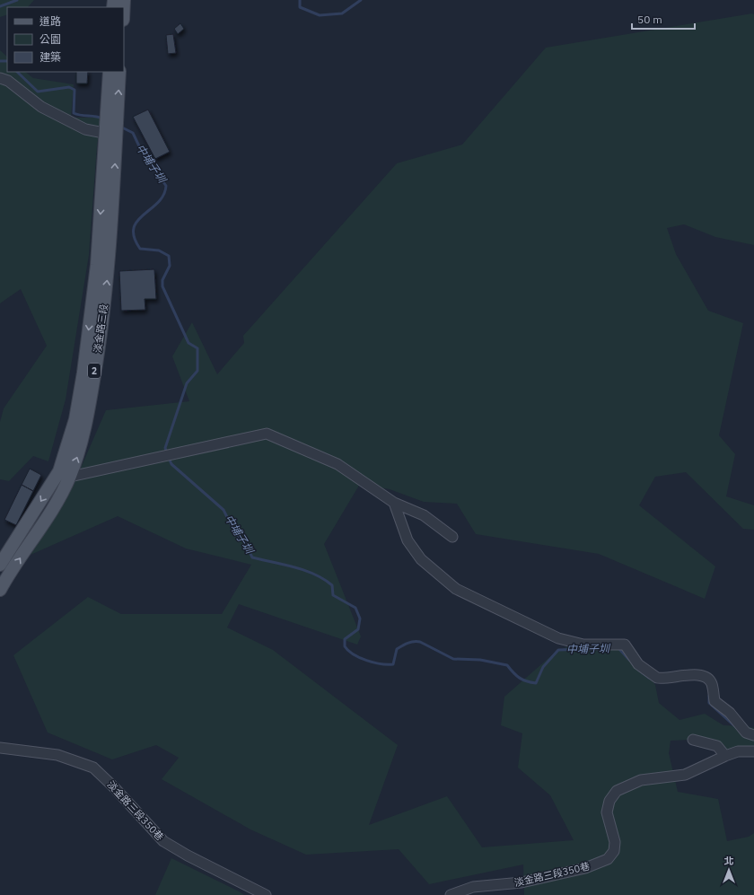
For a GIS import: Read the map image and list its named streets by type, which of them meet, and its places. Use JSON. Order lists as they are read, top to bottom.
{
  "streets": {
    "main road": ["淡金路三段", "2"],
    "street": ["淡金路三段350巷"]
  },
  "crossings": [
    ["淡金路三段", "2"]
  ],
  "water": ["中埔子圳"],
  "legend": ["道路", "公園", "建築"],
  "scale_bar": "50 m",
  "north": "top"
}
